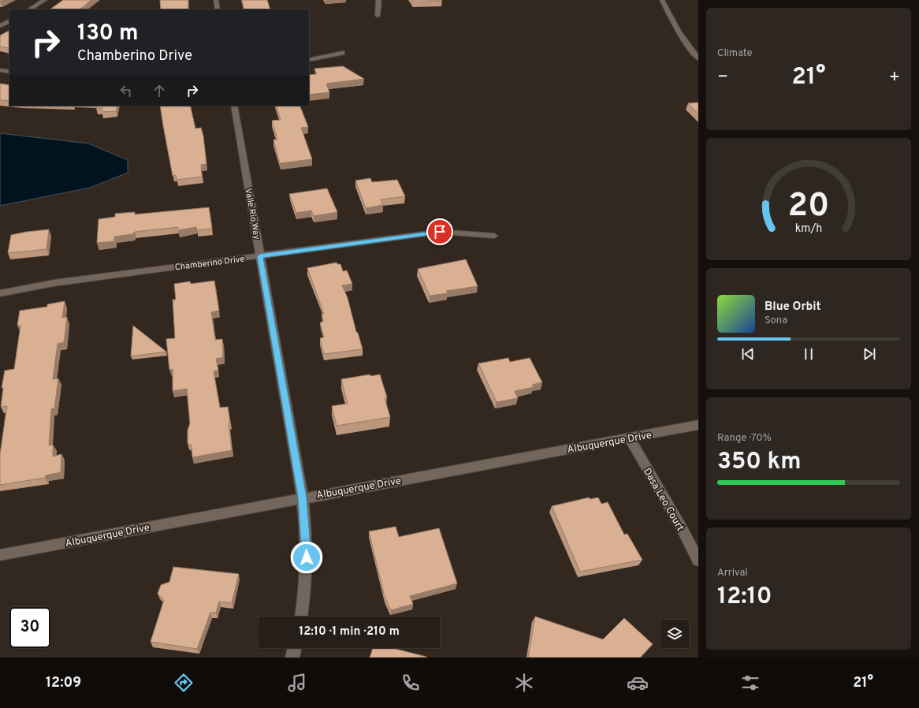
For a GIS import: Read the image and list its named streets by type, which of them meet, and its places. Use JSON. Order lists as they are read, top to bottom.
{
  "streets": {
    "street": [
      "Valle Rio Way",
      "Chamberino Drive",
      "Albuquerque Drive",
      "Dasa Leo Court"
    ]
  },
  "crossings": [
    ["Valle Rio Way", "Chamberino Drive"],
    ["Valle Rio Way", "Albuquerque Drive"],
    ["Albuquerque Drive", "Dasa Leo Court"]
  ],
  "page": {
    "tile": [
      "Climate",
      ["Range · 70%", "350 km"],
      ["Arrival", "12:10"]
    ],
    "turn": ["130 m", "Chamberino Drive"],
    "heat": ["−", "21°", "+"],
    "song": ["Blue Orbit", "Sona"],
    "limit": "30",
    "trip": "12:10 · 1 min · 210 m",
    "tabs": ["12:09", "21°"],
    "gauge": ["20", "km/h"]
  }
}
